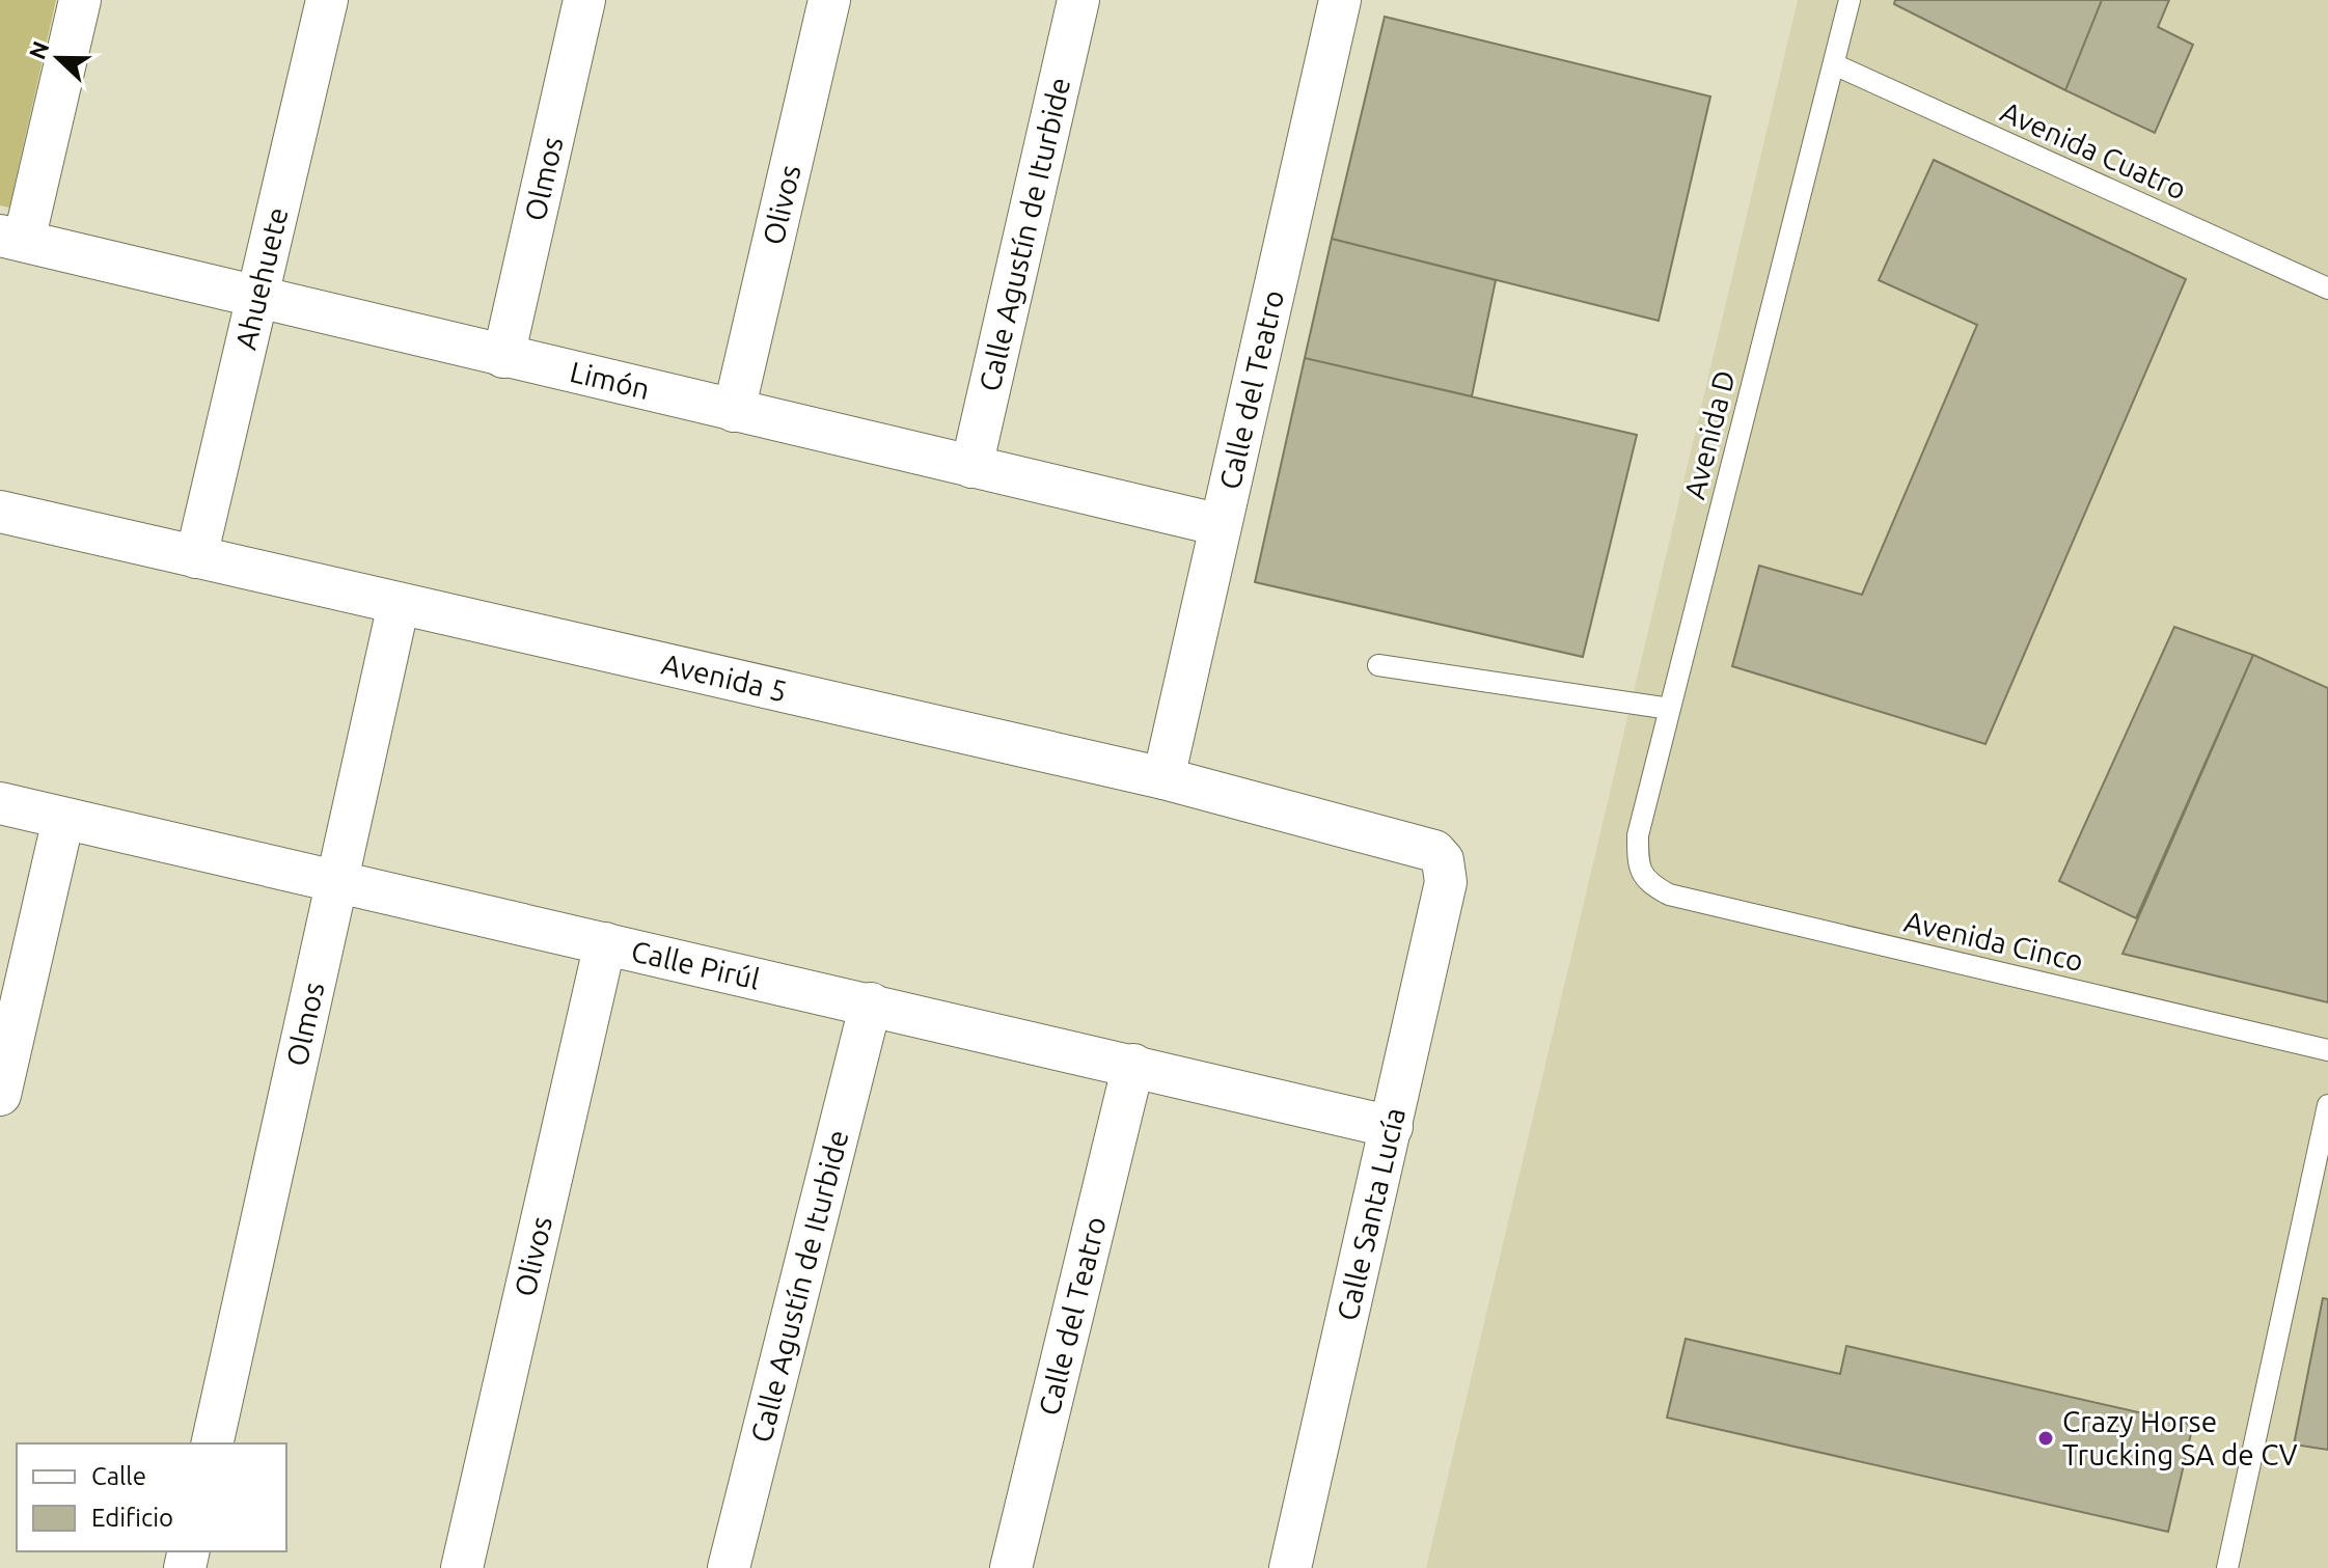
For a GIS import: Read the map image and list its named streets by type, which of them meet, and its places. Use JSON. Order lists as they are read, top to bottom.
{
  "streets": {
    "street": [
      "Olmos",
      "Olivos",
      "Calle Agustín de Iturbide",
      "Ahuehuete",
      "Limón",
      "Calle del Teatro",
      "Avenida 5",
      "Calle Pirúl",
      "Calle Santa Lucía"
    ],
    "lane": ["Avenida Cuatro", "Avenida D", "Avenida Cinco"]
  },
  "crossings": [
    ["Avenida Cuatro", "Avenida D"],
    ["Olmos", "Limón"],
    ["Olmos", "Avenida 5"],
    ["Olmos", "Calle Pirúl"],
    ["Olivos", "Limón"],
    ["Olivos", "Calle Pirúl"],
    ["Calle Agustín de Iturbide", "Limón"],
    ["Calle Agustín de Iturbide", "Calle Pirúl"],
    ["Ahuehuete", "Limón"],
    ["Ahuehuete", "Avenida 5"],
    ["Limón", "Calle del Teatro"],
    ["Calle del Teatro", "Avenida 5"],
    ["Calle del Teatro", "Calle Pirúl"],
    ["Avenida D", "Avenida Cinco"],
    ["Avenida 5", "Calle Santa Lucía"],
    ["Calle Pirúl", "Calle Santa Lucía"]
  ],
  "places": ["Crazy Horse Trucking SA de CV"],
  "legend": ["Calle", "Edificio"],
  "north": "left"
}
